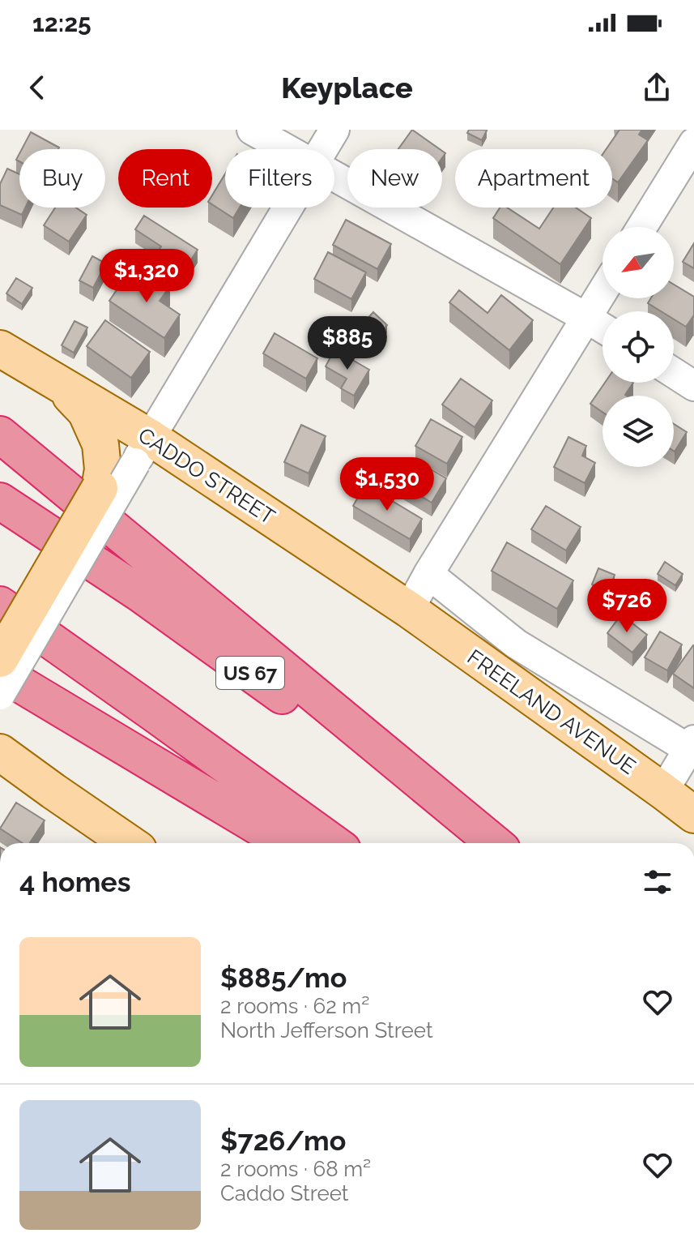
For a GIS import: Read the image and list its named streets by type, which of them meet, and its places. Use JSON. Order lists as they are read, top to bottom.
{
  "streets": {
    "highway": ["US 67"],
    "main road": ["CADDO STREET", "FREELAND AVENUE"]
  },
  "crossings": [
    ["CADDO STREET", "FREELAND AVENUE"]
  ],
  "north": "bottom left",
  "page": {
    "status": "12:25",
    "header": "Keyplace",
    "chip": [
      "Buy",
      "Rent",
      "Filters",
      "New",
      "Apartment"
    ],
    "price": [
      "$1,320",
      "$885",
      "$1,530",
      "$726"
    ],
    "heading": "4 homes",
    "list": [
      {
        "name": "$885/mo",
        "note": "2 rooms · 62 m² · North Jefferson Street"
      },
      {
        "name": "$726/mo",
        "note": "2 rooms · 68 m² · Caddo Street"
      }
    ]
  }
}
